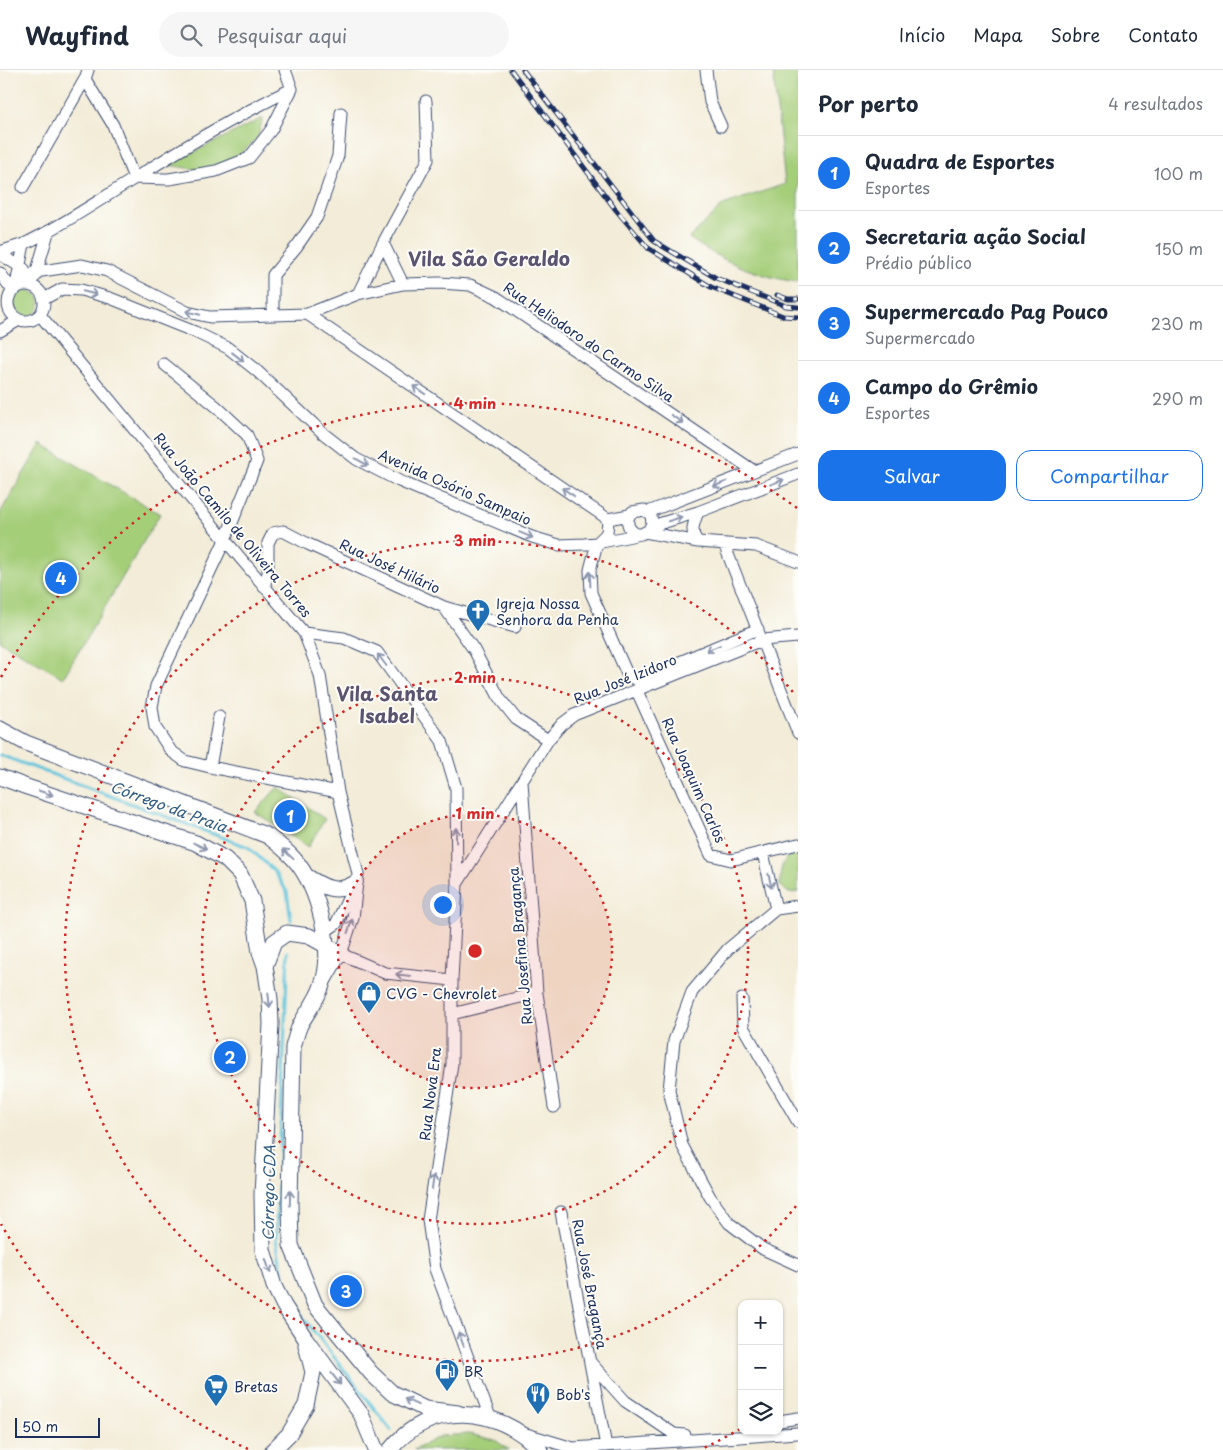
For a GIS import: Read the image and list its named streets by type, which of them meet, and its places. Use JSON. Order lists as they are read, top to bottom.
{
  "streets": {
    "street": [
      "Rua Heliodoro do Carmo Silva",
      "Avenida Osório Sampaio",
      "Rua João Camilo de Oliveira Torres",
      "Rua José Hilário",
      "Rua José Izidoro",
      "Rua Joaquim Carlos",
      "Rua Josefina Bragança",
      "Rua Nova Era",
      "Rua José Bragança"
    ]
  },
  "crossings": [
    ["Avenida Osório Sampaio", "Rua João Camilo de Oliveira Torres"],
    ["Rua João Camilo de Oliveira Torres", "Rua José Hilário"],
    ["Rua João Camilo de Oliveira Torres", "Rua Nova Era"],
    ["Rua José Hilário", "Rua José Izidoro"],
    ["Rua José Izidoro", "Rua Joaquim Carlos"],
    ["Rua José Izidoro", "Rua Josefina Bragança"],
    ["Rua José Izidoro", "Rua Nova Era"]
  ],
  "one_way": ["Rua Nova Era"],
  "districts": ["Vila São Geraldo", "Vila Santa Isabel"],
  "water": ["Córrego da Praia", "Córrego CDA"],
  "places": {
    "church": ["Igreja Nossa Senhora da Penha"],
    "shop": ["CVG - Chevrolet"],
    "fuel station": ["BR"],
    "supermarket": ["Bretas"],
    "restaurant": ["Bob's"]
  },
  "scale_bar": "50 m",
  "page": {
    "header": "Wayfind",
    "search": "Pesquisar aqui",
    "nav": [
      "Início",
      "Mapa",
      "Sobre",
      "Contato"
    ],
    "heading": ["Por perto", "4 resultados"],
    "list": [
      {
        "mark": "1",
        "name": "Quadra de Esportes",
        "note": "Esportes",
        "value": "100 m"
      },
      {
        "mark": "2",
        "name": "Secretaria ação Social",
        "note": "Prédio público",
        "value": "150 m"
      },
      {
        "mark": "3",
        "name": "Supermercado Pag Pouco",
        "note": "Supermercado",
        "value": "230 m"
      },
      {
        "mark": "4",
        "name": "Campo do Grêmio",
        "note": "Esportes",
        "value": "290 m"
      }
    ],
    "buttons": ["Salvar", "Compartilhar"],
    "pins": [
      "4",
      "1",
      "2",
      "3"
    ],
    "map_buttons": ["+", "−"],
    "scale": "50 m"
  },
  "rings": [
    "4 min",
    "3 min",
    "2 min",
    "1 min"
  ]
}
